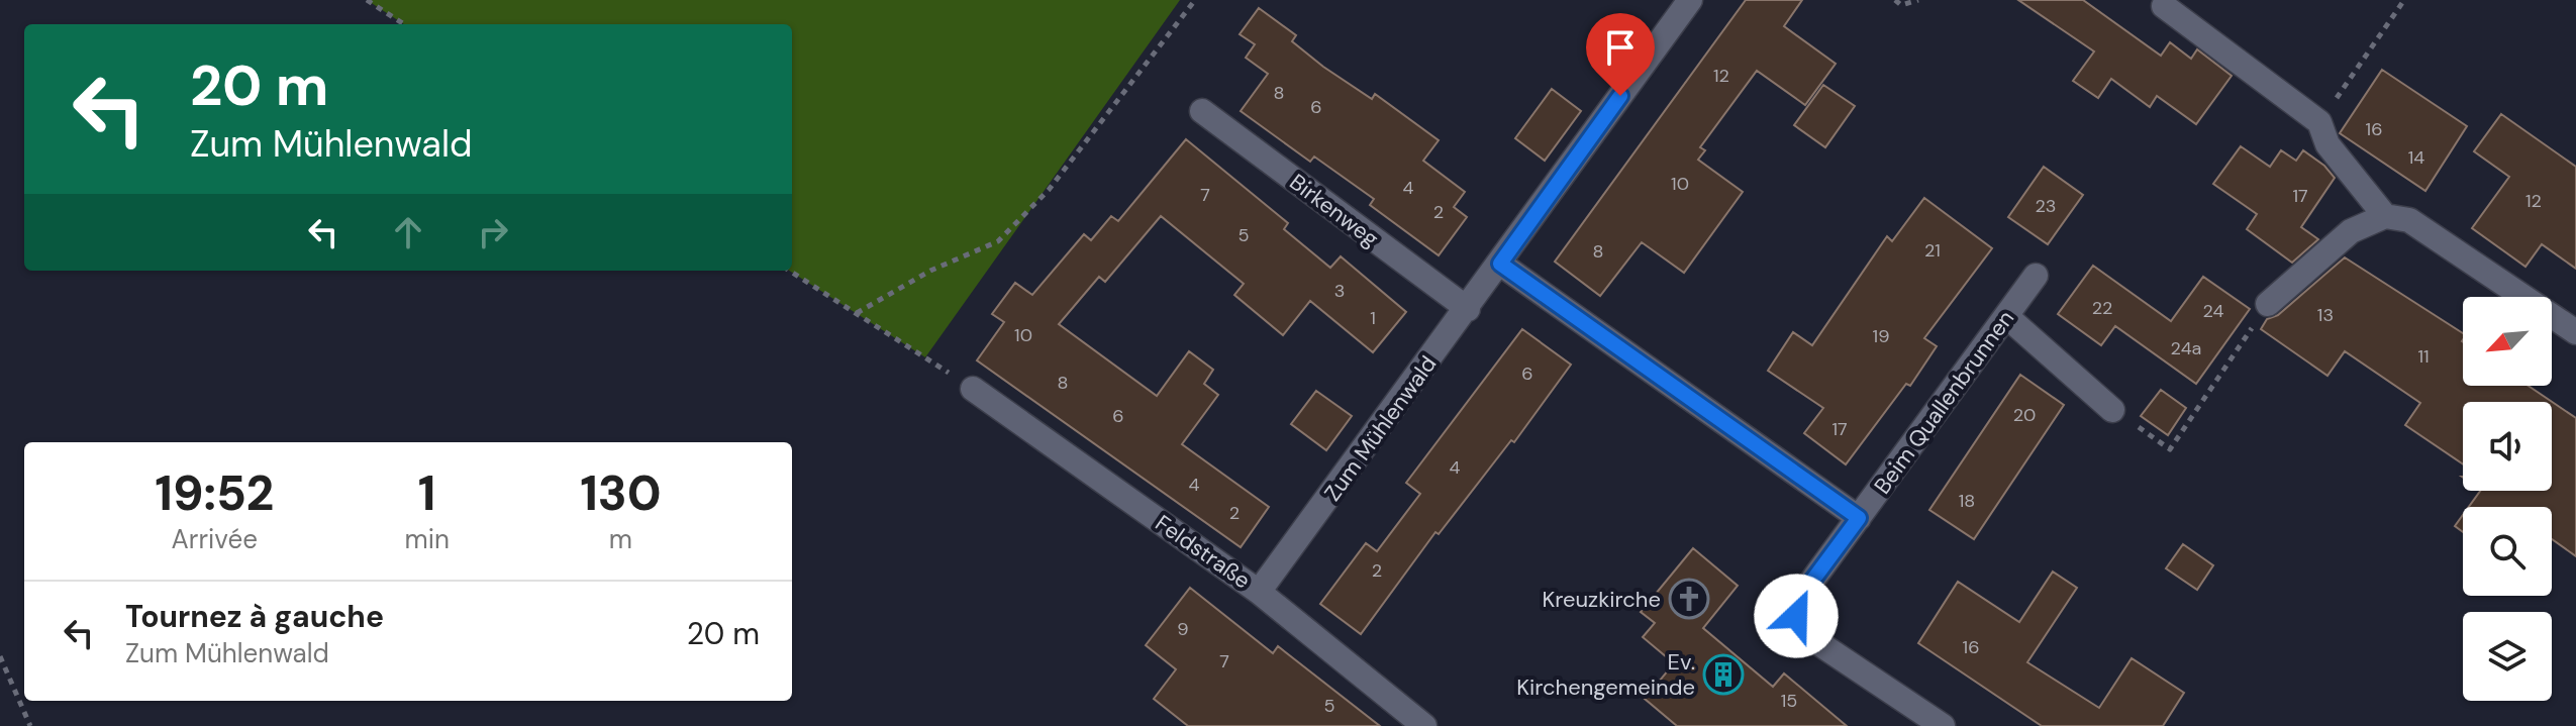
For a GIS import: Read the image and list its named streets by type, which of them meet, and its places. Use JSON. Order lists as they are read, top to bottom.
{
  "streets": {
    "street": [
      "Birkenweg",
      "Beim Quallenbrunnen",
      "Zum Mühlenwald",
      "Feldstraße"
    ]
  },
  "crossings": [
    ["Birkenweg", "Zum Mühlenwald"],
    ["Zum Mühlenwald", "Feldstraße"]
  ],
  "places": {
    "church": ["Kreuzkirche"],
    "building": ["Ev. Kirchengemeinde"]
  },
  "house_numbers": [
    "12",
    "8",
    "6",
    "16",
    "14",
    "10",
    "4",
    "7",
    "17",
    "12",
    "23",
    "2",
    "5",
    "21",
    "8",
    "3",
    "22",
    "24",
    "13",
    "1",
    "10",
    "19",
    "24a",
    "11",
    "6",
    "8",
    "20",
    "6",
    "17",
    "4",
    "4",
    "18",
    "2",
    "2",
    "9",
    "16",
    "7",
    "15",
    "5"
  ],
  "north": "bottom left",
  "page": {
    "turn": ["20 m", "Zum Mühlenwald"],
    "eta": [
      "19:52",
      "Arrivée",
      "1",
      "min",
      "130",
      "m"
    ],
    "list": [
      {
        "name": "Tournez à gauche",
        "note": "Zum Mühlenwald",
        "value": "20 m"
      }
    ]
  }
}
